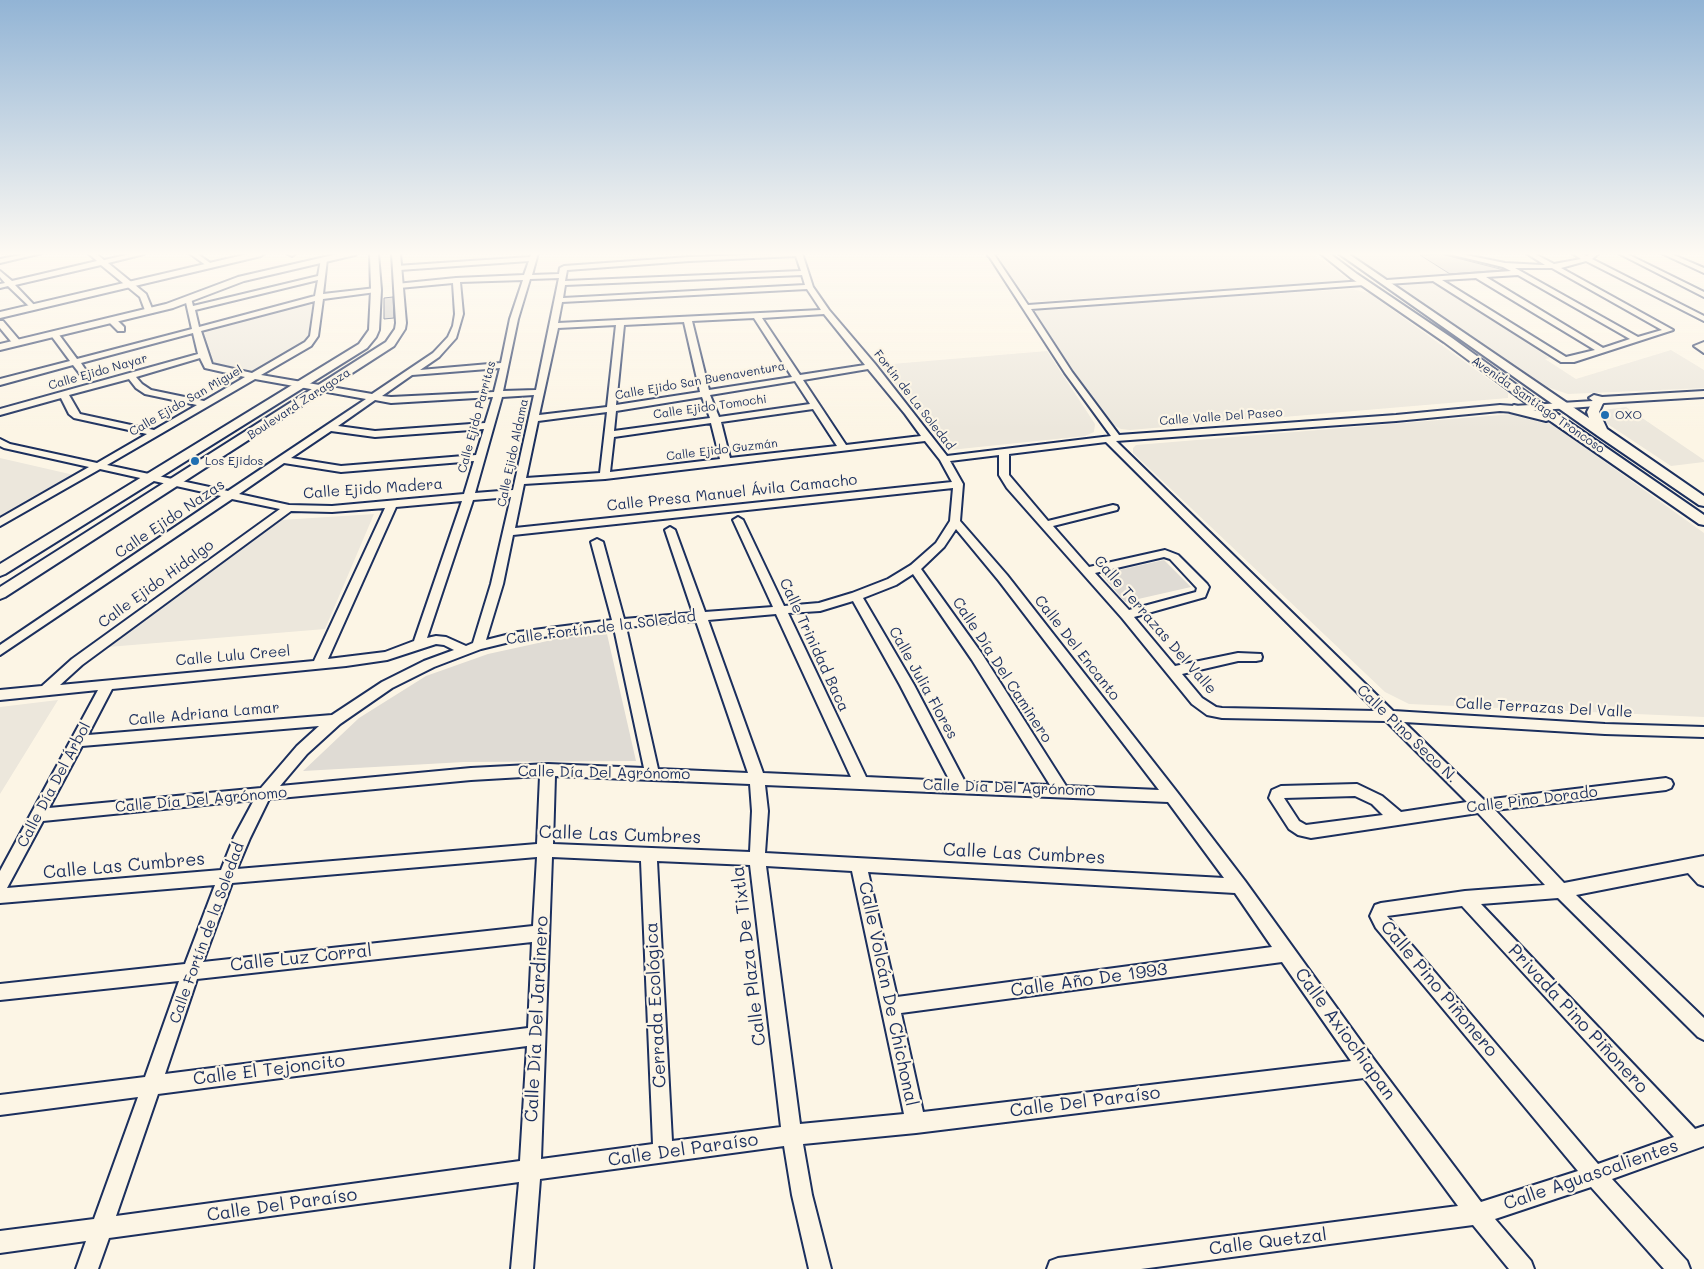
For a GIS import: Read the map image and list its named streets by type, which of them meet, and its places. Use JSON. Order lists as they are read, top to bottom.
{
  "streets": {
    "main road": ["Boulevard Zaragoza", "Avenida Santiago Troncoso"],
    "street": [
      "Calle Ejido Nayar",
      "Calle Ejido San Buenaventura",
      "Fortin de La Soledad",
      "Calle Ejido San Miguel",
      "Calle Ejido Tomochi",
      "Calle Ejido Parritas",
      "Calle Valle Del Paseo",
      "Calle Ejido Guzmán",
      "Calle Ejido Aldama",
      "Calle Ejido Madera",
      "Calle Presa Manuel Ávila Camacho",
      "Calle Ejido Nazas",
      "Calle Ejido Hidalgo",
      "Calle Terrazas Del Valle",
      "Calle Fortín de la Soledad",
      "Calle Trinidad Baca",
      "Calle Del Encanto",
      "Calle Lulu Creel",
      "Calle Día Del Caminero",
      "Calle Julia Flores",
      "Calle Adriana Lamar",
      "Calle Pino Seco N.",
      "Calle Día Del Agrónomo",
      "Calle Día Del Árbol",
      "Calle Pino Dorado",
      "Calle Las Cumbres",
      "Calle Plaza De Tixtla",
      "Calle Luz Corral",
      "Calle Año De 1993",
      "Calle Pino Piñonero",
      "Calle Volcán De Chichonal",
      "Cerrada Ecológica",
      "Calle Día Del Jardinero",
      "Privada Pino Piñonero",
      "Calle Axiochiapan",
      "Calle El Tejoncito",
      "Calle Del Paraíso",
      "Calle Aguascalientes",
      "Calle Quetzal"
    ]
  },
  "crossings": [
    ["Calle Ejido San Buenaventura", "Fortin de La Soledad"],
    ["Calle Ejido San Buenaventura", "Calle Ejido Aldama"],
    ["Fortin de La Soledad", "Calle Valle Del Paseo"],
    ["Fortin de La Soledad", "Calle Ejido Guzmán"],
    ["Fortin de La Soledad", "Calle Presa Manuel Ávila Camacho"],
    ["Calle Ejido San Miguel", "Calle Ejido Madera"],
    ["Boulevard Zaragoza", "Calle Ejido Madera"],
    ["Avenida Santiago Troncoso", "Calle Valle Del Paseo"],
    ["Calle Ejido Parritas", "Calle Ejido Madera"],
    ["Calle Ejido Parritas", "Calle Lulu Creel"],
    ["Calle Valle Del Paseo", "Calle Terrazas Del Valle"],
    ["Calle Valle Del Paseo", "Calle Pino Seco N."],
    ["Calle Ejido Guzmán", "Calle Ejido Aldama"],
    ["Calle Ejido Aldama", "Calle Ejido Madera"],
    ["Calle Ejido Aldama", "Calle Presa Manuel Ávila Camacho"],
    ["Calle Ejido Aldama", "Calle Fortín de la Soledad"],
    ["Calle Ejido Aldama", "Calle Lulu Creel"],
    ["Calle Ejido Madera", "Calle Ejido Nazas"],
    ["Calle Ejido Madera", "Calle Ejido Hidalgo"],
    ["Calle Ejido Hidalgo", "Calle Lulu Creel"],
    ["Calle Terrazas Del Valle", "Calle Pino Seco N."],
    ["Calle Fortín de la Soledad", "Calle Trinidad Baca"],
    ["Calle Fortín de la Soledad", "Calle Del Encanto"],
    ["Calle Fortín de la Soledad", "Calle Lulu Creel"],
    ["Calle Fortín de la Soledad", "Calle Día Del Caminero"],
    ["Calle Fortín de la Soledad", "Calle Julia Flores"],
    ["Calle Fortín de la Soledad", "Calle Adriana Lamar"],
    ["Calle Fortín de la Soledad", "Calle Día Del Agrónomo"],
    ["Calle Fortín de la Soledad", "Calle Las Cumbres"],
    ["Calle Fortín de la Soledad", "Calle Plaza De Tixtla"],
    ["Calle Fortín de la Soledad", "Calle Luz Corral"],
    ["Calle Fortín de la Soledad", "Calle El Tejoncito"],
    ["Calle Fortín de la Soledad", "Calle Del Paraíso"],
    ["Calle Trinidad Baca", "Calle Día Del Agrónomo"],
    ["Calle Del Encanto", "Calle Día Del Agrónomo"],
    ["Calle Del Encanto", "Calle Axiochiapan"],
    ["Calle Lulu Creel", "Calle Día Del Árbol"],
    ["Calle Día Del Caminero", "Calle Día Del Agrónomo"],
    ["Calle Julia Flores", "Calle Día Del Agrónomo"],
    ["Calle Adriana Lamar", "Calle Día Del Árbol"],
    ["Calle Pino Seco N.", "Calle Pino Dorado"],
    ["Calle Pino Seco N.", "Calle Pino Piñonero"],
    ["Calle Día Del Agrónomo", "Calle Día Del Árbol"],
    ["Calle Día Del Agrónomo", "Calle Plaza De Tixtla"],
    ["Calle Día Del Agrónomo", "Calle Día Del Jardinero"],
    ["Calle Día Del Agrónomo", "Calle Axiochiapan"],
    ["Calle Las Cumbres", "Calle Plaza De Tixtla"],
    ["Calle Las Cumbres", "Calle Volcán De Chichonal"],
    ["Calle Las Cumbres", "Cerrada Ecológica"],
    ["Calle Las Cumbres", "Calle Día Del Jardinero"],
    ["Calle Las Cumbres", "Calle Axiochiapan"],
    ["Calle Plaza De Tixtla", "Calle Del Paraíso"],
    ["Calle Luz Corral", "Calle Día Del Jardinero"],
    ["Calle Año De 1993", "Calle Volcán De Chichonal"],
    ["Calle Año De 1993", "Calle Axiochiapan"],
    ["Calle Pino Piñonero", "Privada Pino Piñonero"],
    ["Calle Pino Piñonero", "Calle Aguascalientes"],
    ["Calle Volcán De Chichonal", "Calle Del Paraíso"],
    ["Cerrada Ecológica", "Calle Del Paraíso"],
    ["Calle Día Del Jardinero", "Calle El Tejoncito"],
    ["Calle Día Del Jardinero", "Calle Del Paraíso"],
    ["Privada Pino Piñonero", "Calle Aguascalientes"],
    ["Calle Axiochiapan", "Calle Del Paraíso"],
    ["Calle Axiochiapan", "Calle Aguascalientes"],
    ["Calle Axiochiapan", "Calle Quetzal"],
    ["Calle Aguascalientes", "Calle Quetzal"]
  ],
  "places": ["OXO", "Los Ejidos"]
}
